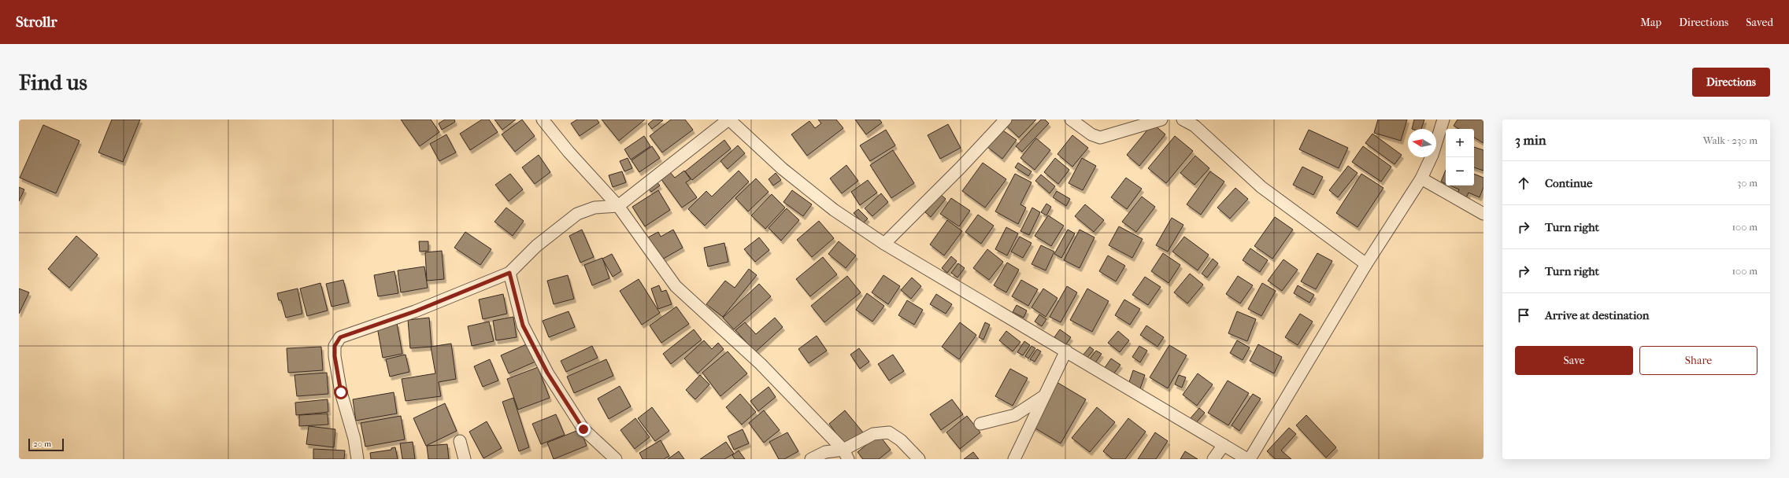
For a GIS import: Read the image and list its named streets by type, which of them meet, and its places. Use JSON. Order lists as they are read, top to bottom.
{
  "scale_bar": "20 m",
  "north": "left",
  "page": {
    "header": "Strollr",
    "nav": ["Map", "Directions", "Saved"],
    "buttons": [
      "Directions",
      ["Save", "Share"]
    ],
    "title": "Find us",
    "heading": ["3 min", "Walk · 230 m"],
    "map_buttons": ["+", "−"],
    "list": [
      ["Continue", "30 m"],
      ["Turn right", "100 m"],
      ["Turn right", "100 m"],
      "Arrive at destination"
    ],
    "scale": "20 m"
  }
}
